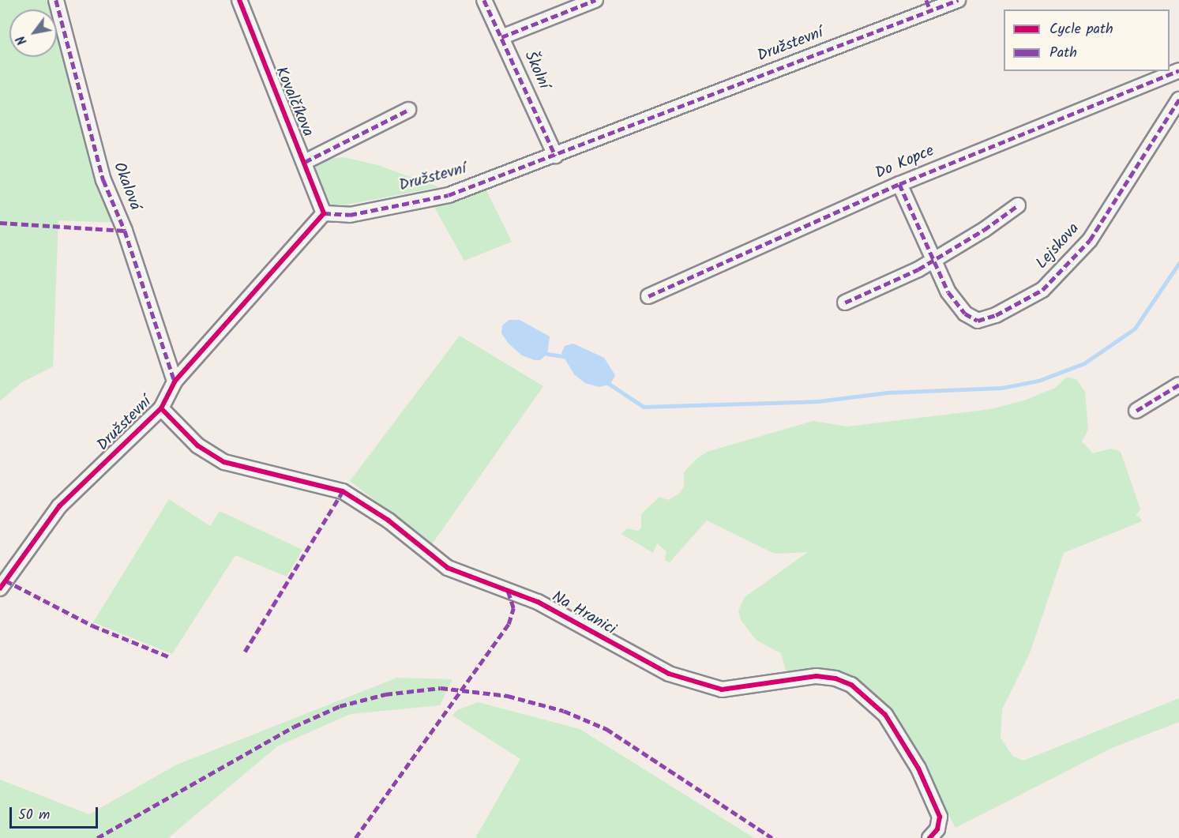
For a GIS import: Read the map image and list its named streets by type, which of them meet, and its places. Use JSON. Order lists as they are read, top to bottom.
{
  "streets": {
    "street": [
      "Družstevní",
      "Školní",
      "Kovalčíkova",
      "Do Kopce",
      "Okalová",
      "Lejskova",
      "Na Hranici"
    ]
  },
  "crossings": [
    ["Družstevní", "Školní"],
    ["Družstevní", "Kovalčíkova"],
    ["Družstevní", "Okalová"],
    ["Družstevní", "Na Hranici"],
    ["Do Kopce", "Lejskova"]
  ],
  "legend": ["Cycle path", "Path"],
  "scale_bar": "50 m",
  "north": "bottom left"
}
